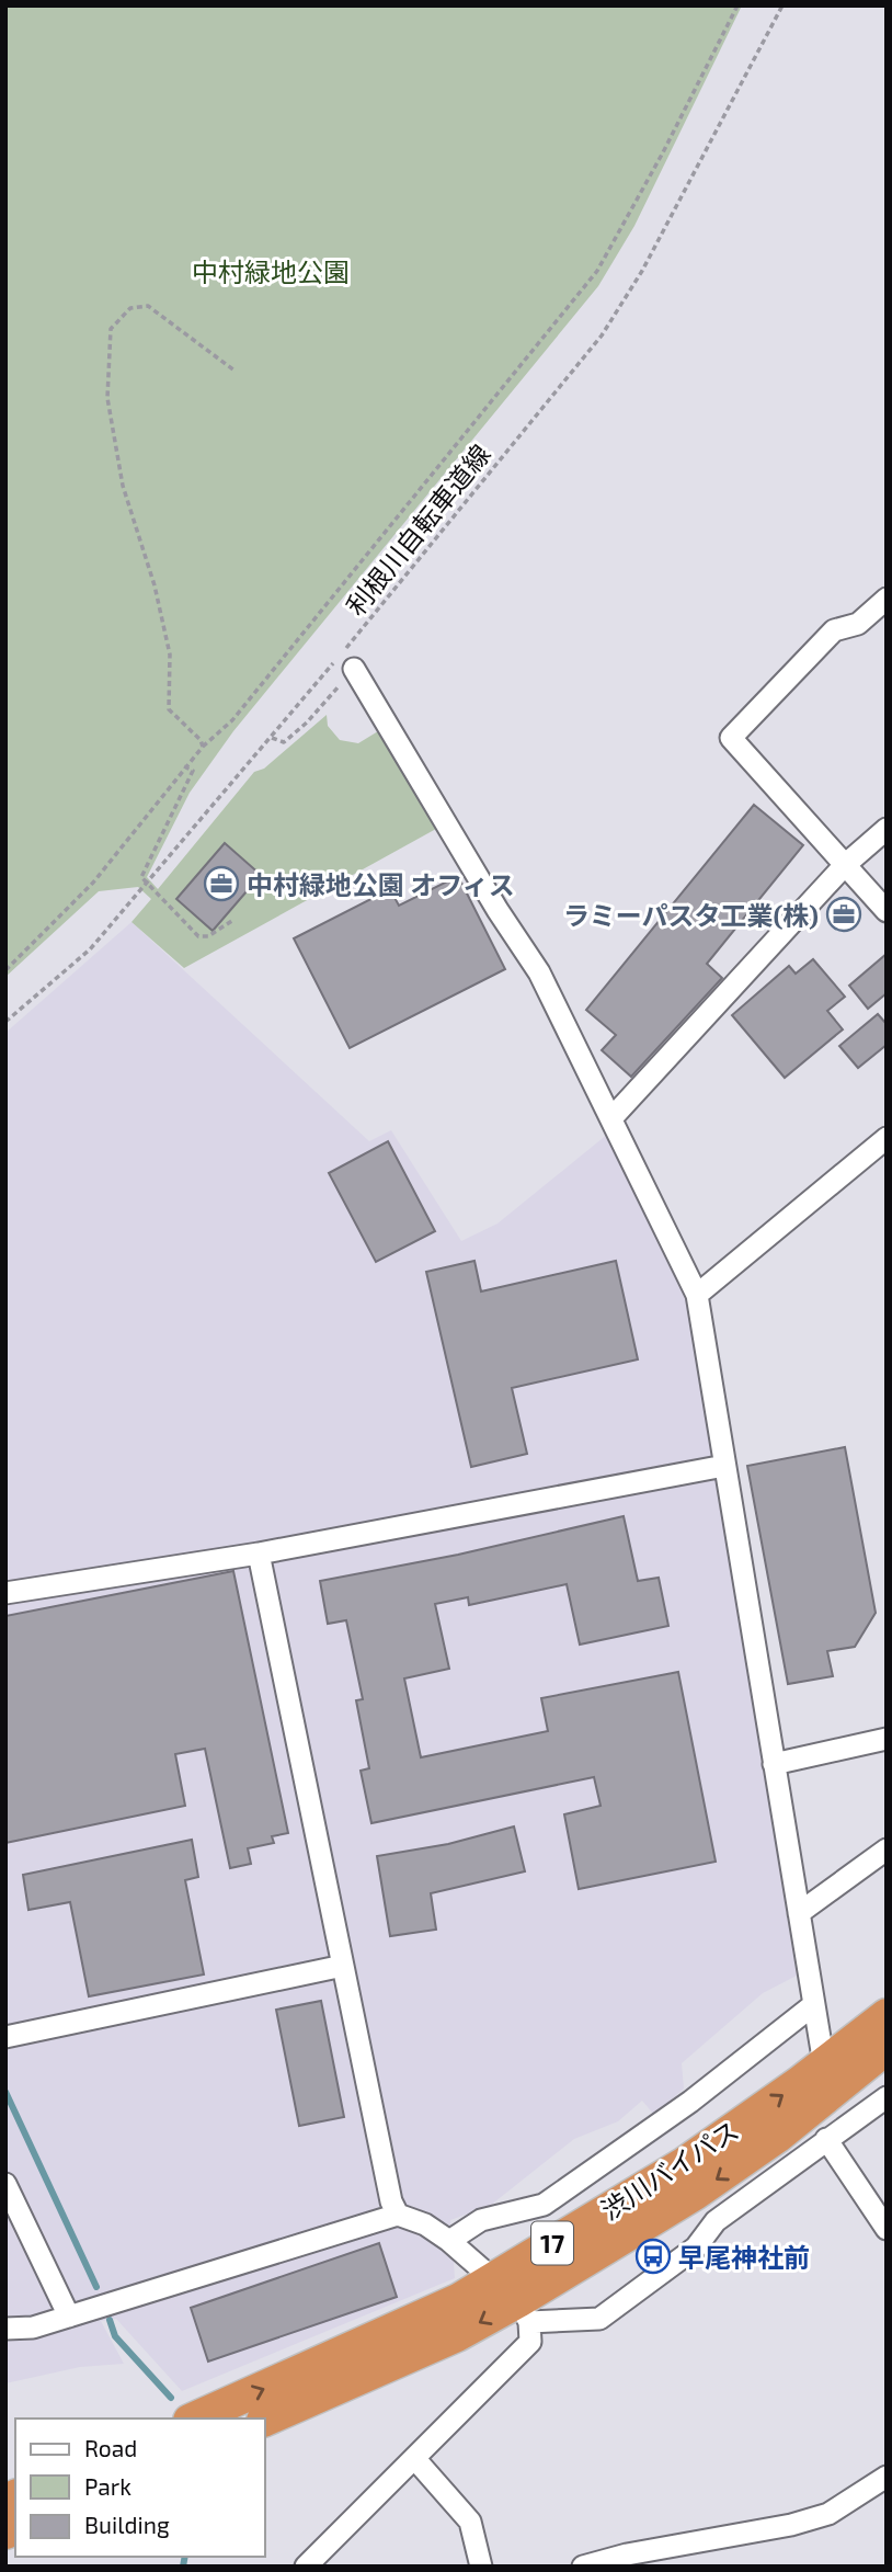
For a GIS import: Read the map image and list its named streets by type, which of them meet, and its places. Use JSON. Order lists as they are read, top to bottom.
{
  "streets": {
    "highway": ["渋川バイパス", "17"],
    "path": ["利根川自転車道線"]
  },
  "parks": ["中村緑地公園"],
  "places": {
    "office": ["中村緑地公園 オフィス", "ラミーパスタ工業(株)"],
    "bus stop": ["早尾神社前"]
  },
  "legend": ["Road", "Park", "Building"]
}
